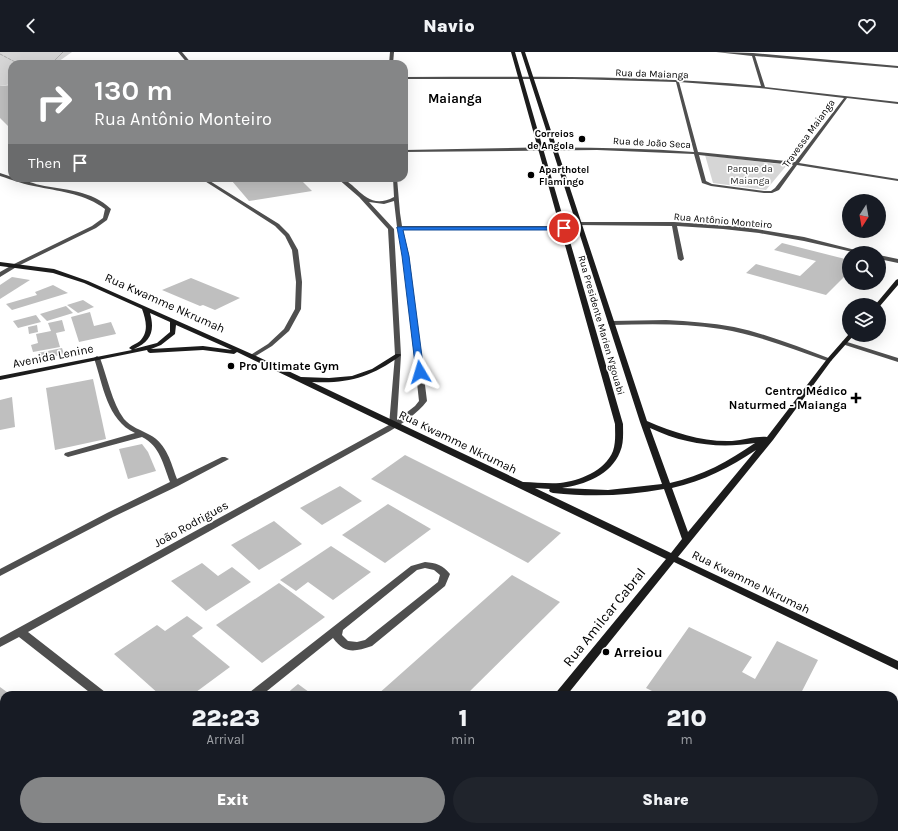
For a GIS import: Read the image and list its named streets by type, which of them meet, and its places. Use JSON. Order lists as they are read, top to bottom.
{
  "streets": {
    "street": [
      "Rua da Maianga",
      "Travessa Maianga",
      "Rua de João Seca",
      "Rua Antônio Monteiro",
      "Rua Kwamme Nkrumah",
      "Rua Presidente Marien N'gouabi",
      "Avenida Lenine",
      "João Rodrigues",
      "Rua Amilcar Cabral"
    ]
  },
  "crossings": [
    ["Rua da Maianga", "Travessa Maianga"],
    ["Rua da Maianga", "Rua Presidente Marien N'gouabi"],
    ["Travessa Maianga", "Rua de João Seca"],
    ["Rua de João Seca", "Rua Presidente Marien N'gouabi"],
    ["Rua Antônio Monteiro", "Rua Presidente Marien N'gouabi"],
    ["Rua Kwamme Nkrumah", "Rua Presidente Marien N'gouabi"],
    ["Rua Kwamme Nkrumah", "Avenida Lenine"],
    ["Rua Kwamme Nkrumah", "João Rodrigues"],
    ["Rua Kwamme Nkrumah", "Rua Amilcar Cabral"],
    ["Rua Presidente Marien N'gouabi", "Rua Amilcar Cabral"]
  ],
  "districts": ["Maianga"],
  "parks": ["Parque da Maianga"],
  "places": {
    "other": [
      "Correios de Angola",
      "Aparthotel Flamingo",
      "Pro Ultimate Gym",
      "Arreiou"
    ],
    "health": ["Centro Médico Naturmed - Maianga"]
  },
  "north": "bottom",
  "page": {
    "header": "Navio",
    "turn": ["130 m", "Rua Antônio Monteiro"],
    "then": "Then",
    "eta": [
      "22:23",
      "Arrival",
      "1",
      "min",
      "210",
      "m"
    ],
    "buttons": ["Exit", "Share"]
  }
}
